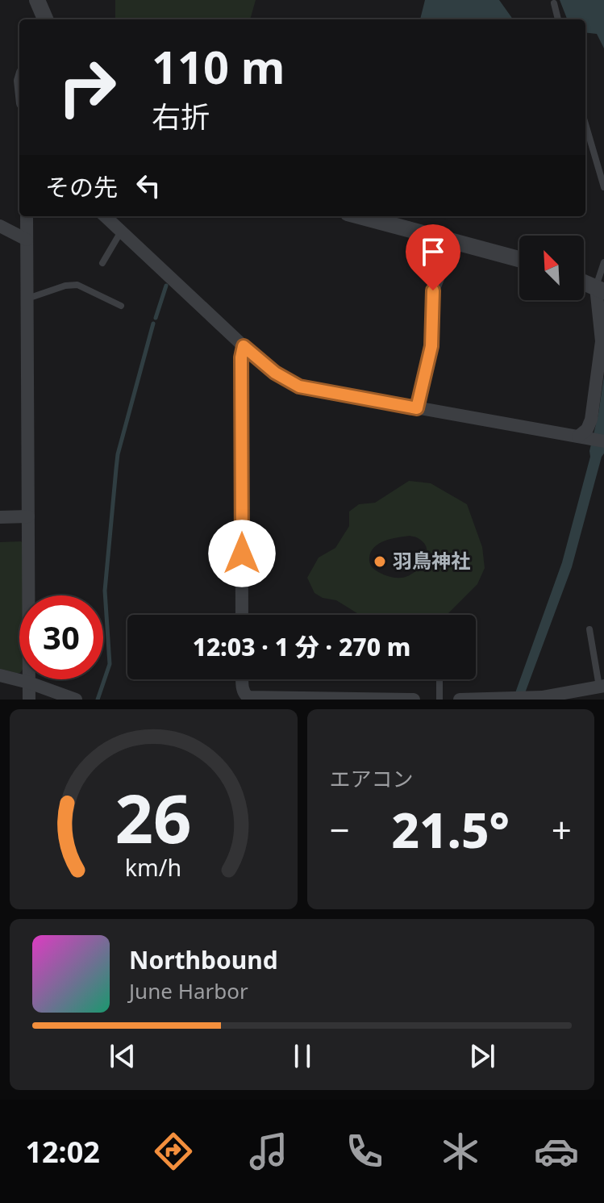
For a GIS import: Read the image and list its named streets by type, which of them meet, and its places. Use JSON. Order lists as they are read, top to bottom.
{
  "places": ["羽鳥神社"],
  "north": "top left",
  "page": {
    "turn": ["110 m", "右折"],
    "then": "その先",
    "limit": "30",
    "trip": "12:03 · 1 分 · 270 m",
    "tile": "エアコン",
    "heat": ["−", "21.5°", "+"],
    "song": ["Northbound", "June Harbor"],
    "tabs": "12:02",
    "gauge": ["26", "km/h"]
  }
}
